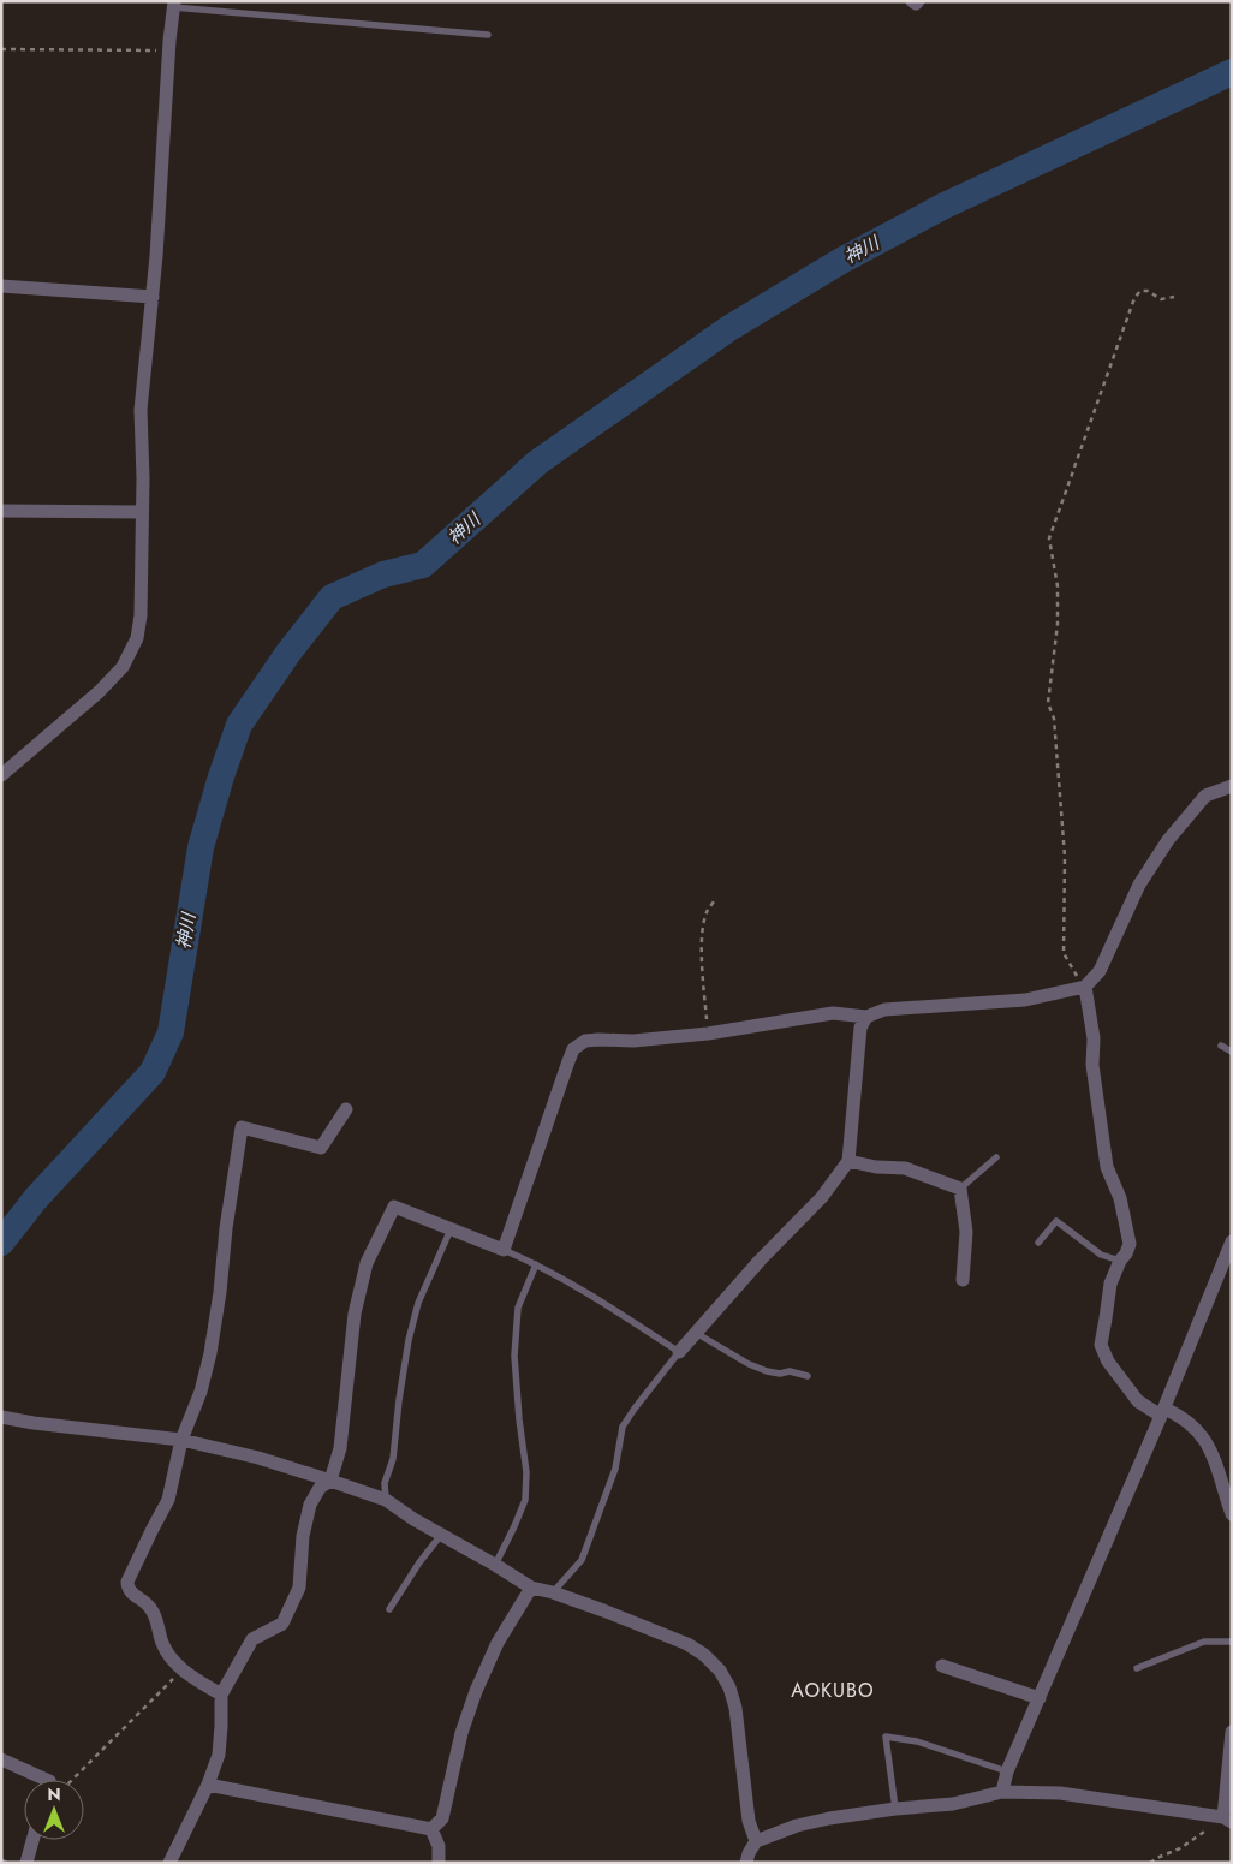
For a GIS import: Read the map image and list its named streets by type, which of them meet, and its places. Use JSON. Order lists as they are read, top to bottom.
{
  "districts": ["AOKUBO"],
  "water": ["神川"],
  "north": "top"
}
